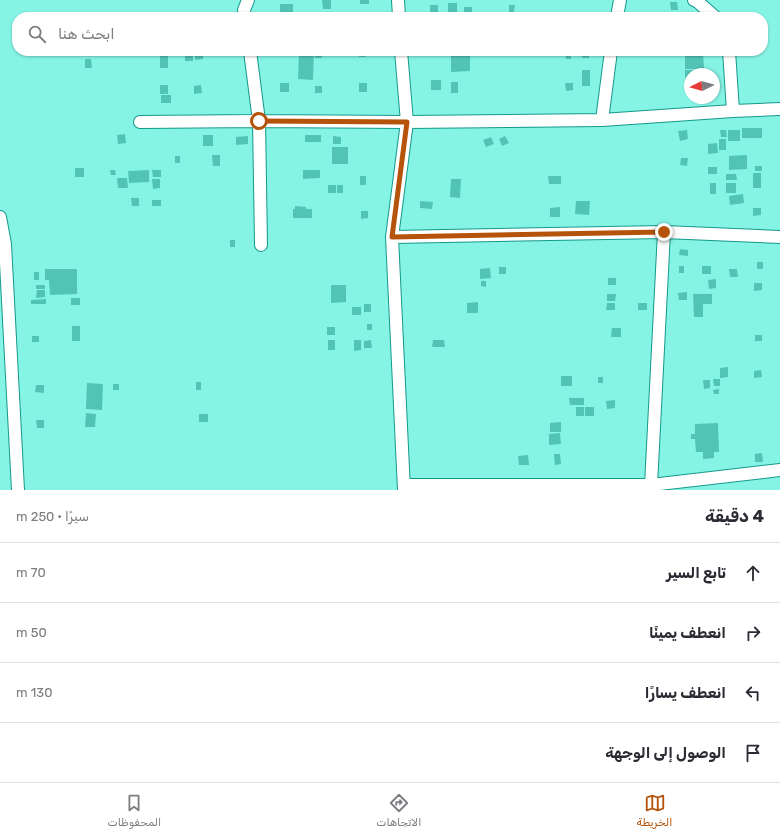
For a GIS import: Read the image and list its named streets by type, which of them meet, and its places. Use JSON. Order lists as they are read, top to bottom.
{
  "north": "left",
  "page": {
    "search": "ابحث هنا",
    "heading": ["4 دقيقة", "سيرًا · 250 m"],
    "list": [
      ["تابع السير", "70 m"],
      ["انعطف يمينًا", "50 m"],
      ["انعطف يسارًا", "130 m"],
      "الوصول إلى الوجهة"
    ],
    "nav": ["الخريطة", "الاتجاهات", "المحفوظات"]
  }
}
